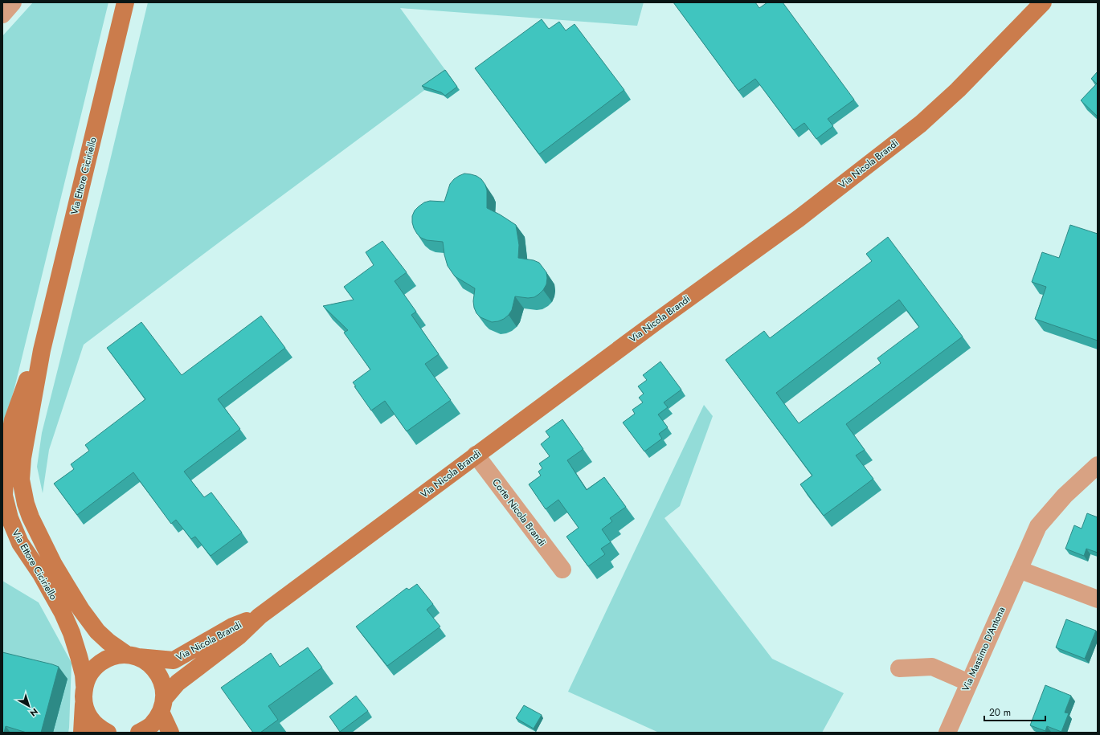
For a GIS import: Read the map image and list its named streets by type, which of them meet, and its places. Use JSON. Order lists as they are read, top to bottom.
{
  "streets": {
    "street": [
      "Via Nicola Brandi",
      "Via Ettore Ciciriello",
      "Corte Nicola Brandi",
      "Via Massimo D'Antona"
    ]
  },
  "crossings": [
    ["Via Nicola Brandi", "Via Ettore Ciciriello"],
    ["Via Nicola Brandi", "Corte Nicola Brandi"]
  ],
  "scale_bar": "20 m",
  "north": "bottom right"
}
